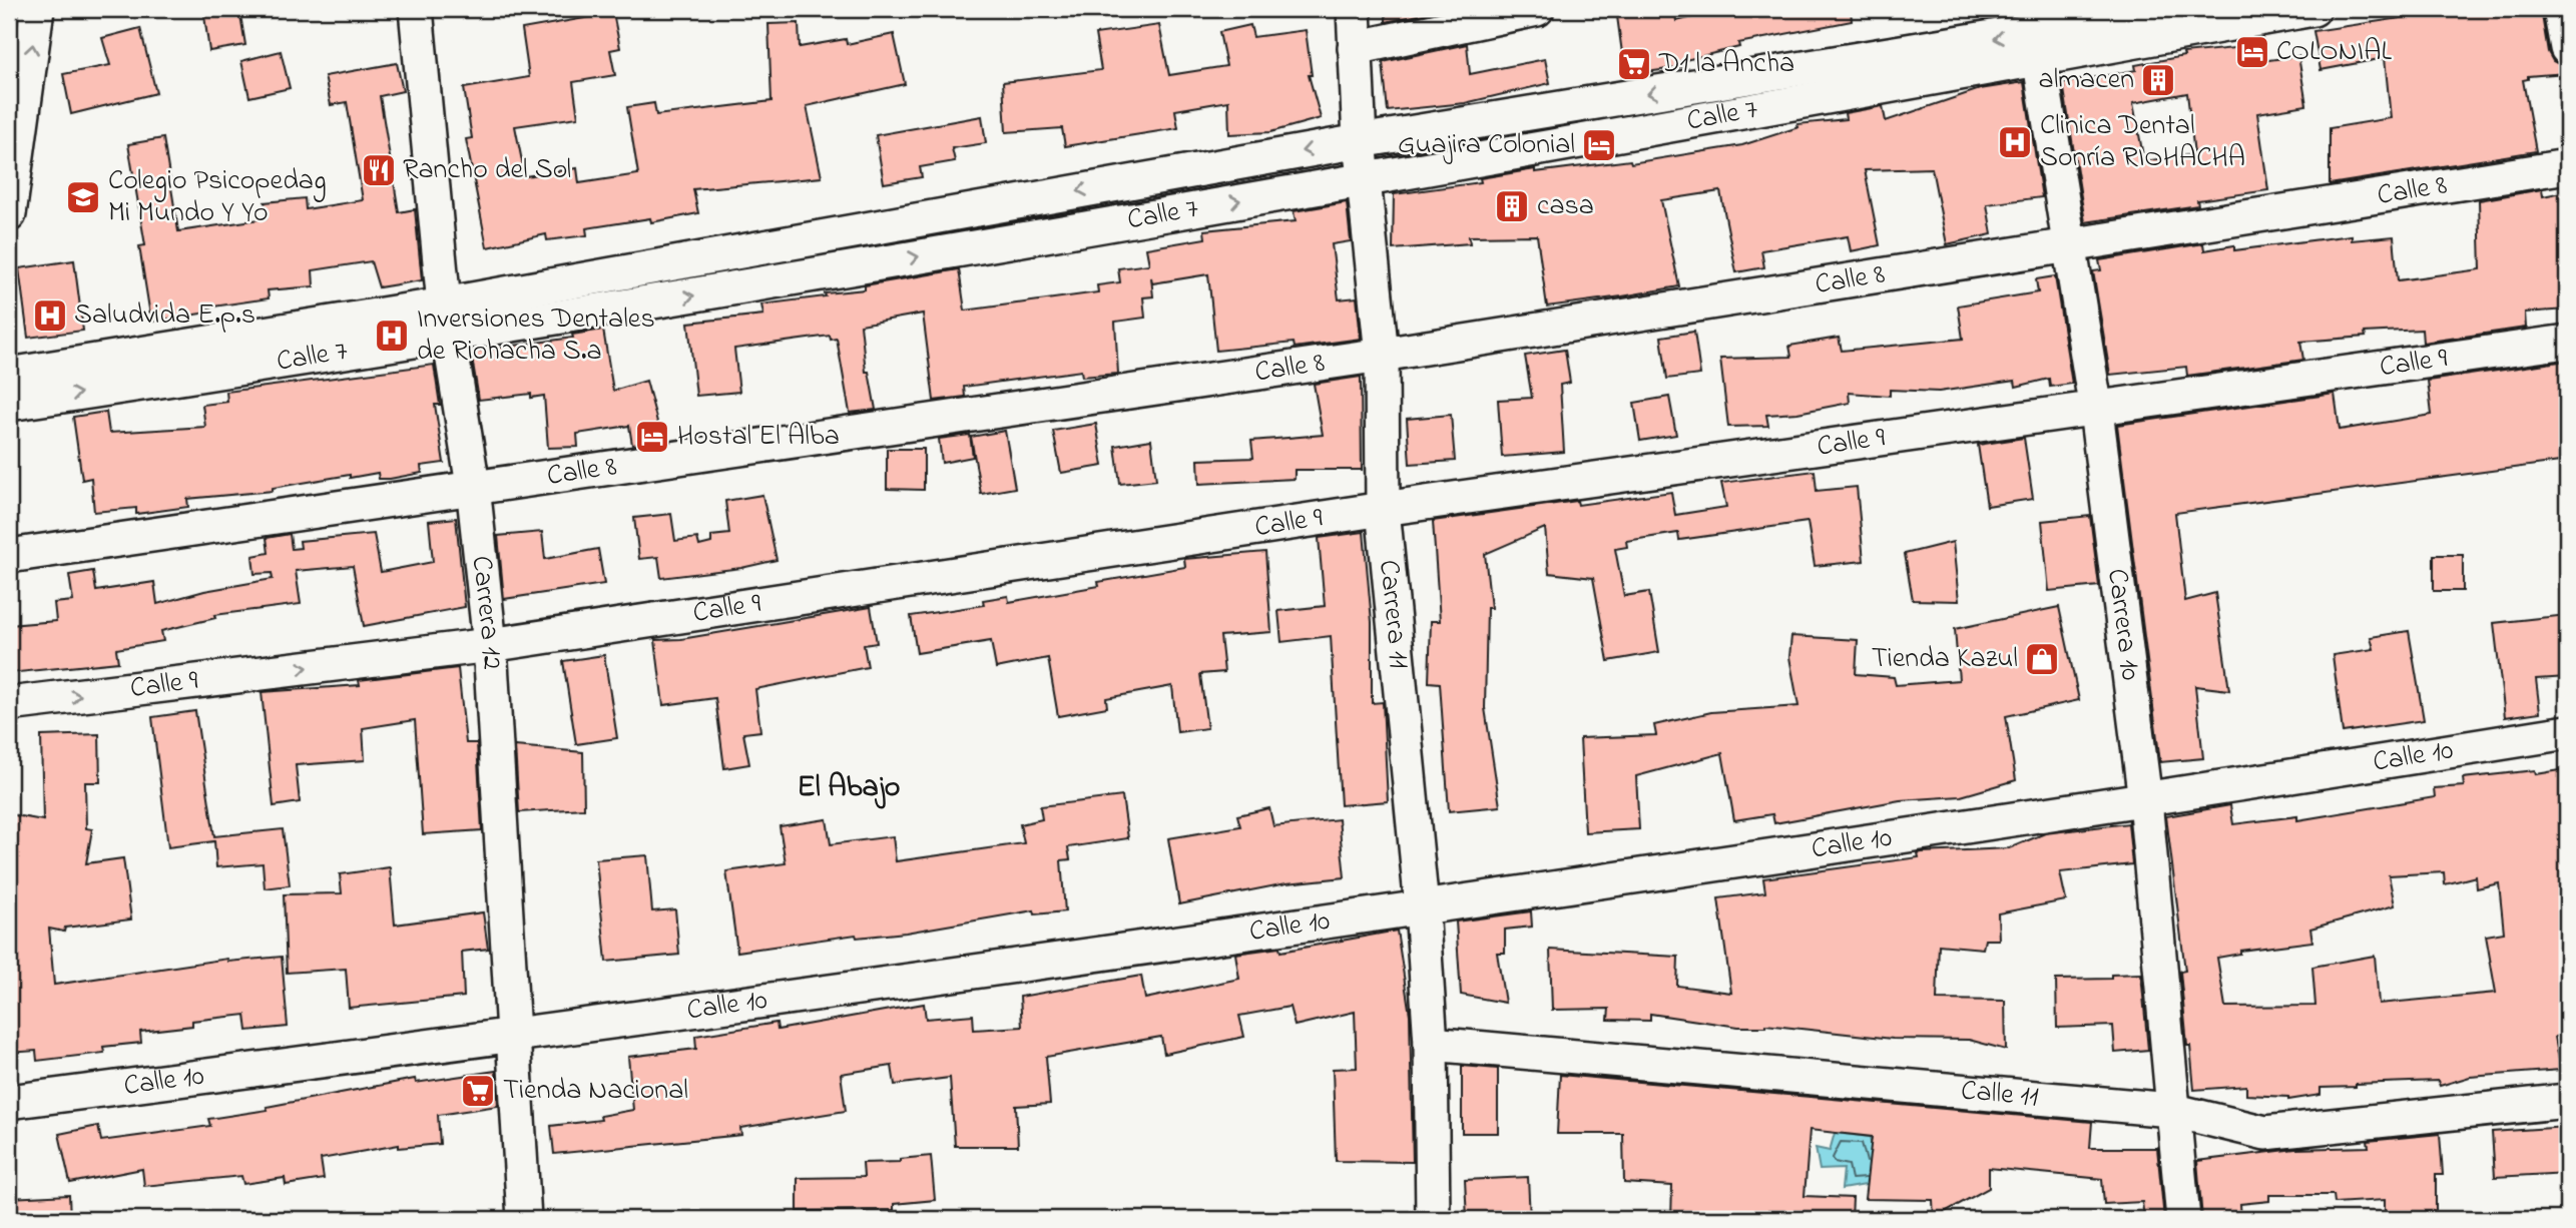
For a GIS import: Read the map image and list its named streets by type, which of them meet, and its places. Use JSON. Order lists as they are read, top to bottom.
{
  "streets": {
    "street": [
      "Calle 7",
      "Calle 8",
      "Calle 9",
      "Carrera 12",
      "Carrera 11",
      "Carrera 10",
      "Calle 10",
      "Calle 11"
    ]
  },
  "crossings": [
    ["Calle 7", "Carrera 12"],
    ["Calle 7", "Carrera 11"],
    ["Calle 7", "Carrera 10"],
    ["Calle 8", "Carrera 12"],
    ["Calle 8", "Carrera 11"],
    ["Calle 8", "Carrera 10"],
    ["Calle 9", "Carrera 12"],
    ["Calle 9", "Carrera 11"],
    ["Calle 9", "Carrera 10"],
    ["Carrera 12", "Calle 10"],
    ["Carrera 11", "Calle 10"],
    ["Carrera 11", "Calle 11"],
    ["Carrera 10", "Calle 10"],
    ["Carrera 10", "Calle 11"]
  ],
  "districts": ["El Abajo"],
  "places": {
    "hotel": ["COLONIAL", "Guajira Colonial", "Hostal El Alba"],
    "supermarket": ["D1 la Ancha", "Tienda Nacional"],
    "building": ["almacen", "casa"],
    "hospital": ["Clinica Dental Sonría RIOHACHA", "Saludvida E.p.s", "Inversiones Dentales de Riohacha S.a"],
    "restaurant": ["Rancho del Sol"],
    "school or university": ["Colegio Psicopedag Mi Mundo Y Yo"],
    "shop": ["Tienda Kazul"]
  }
}
